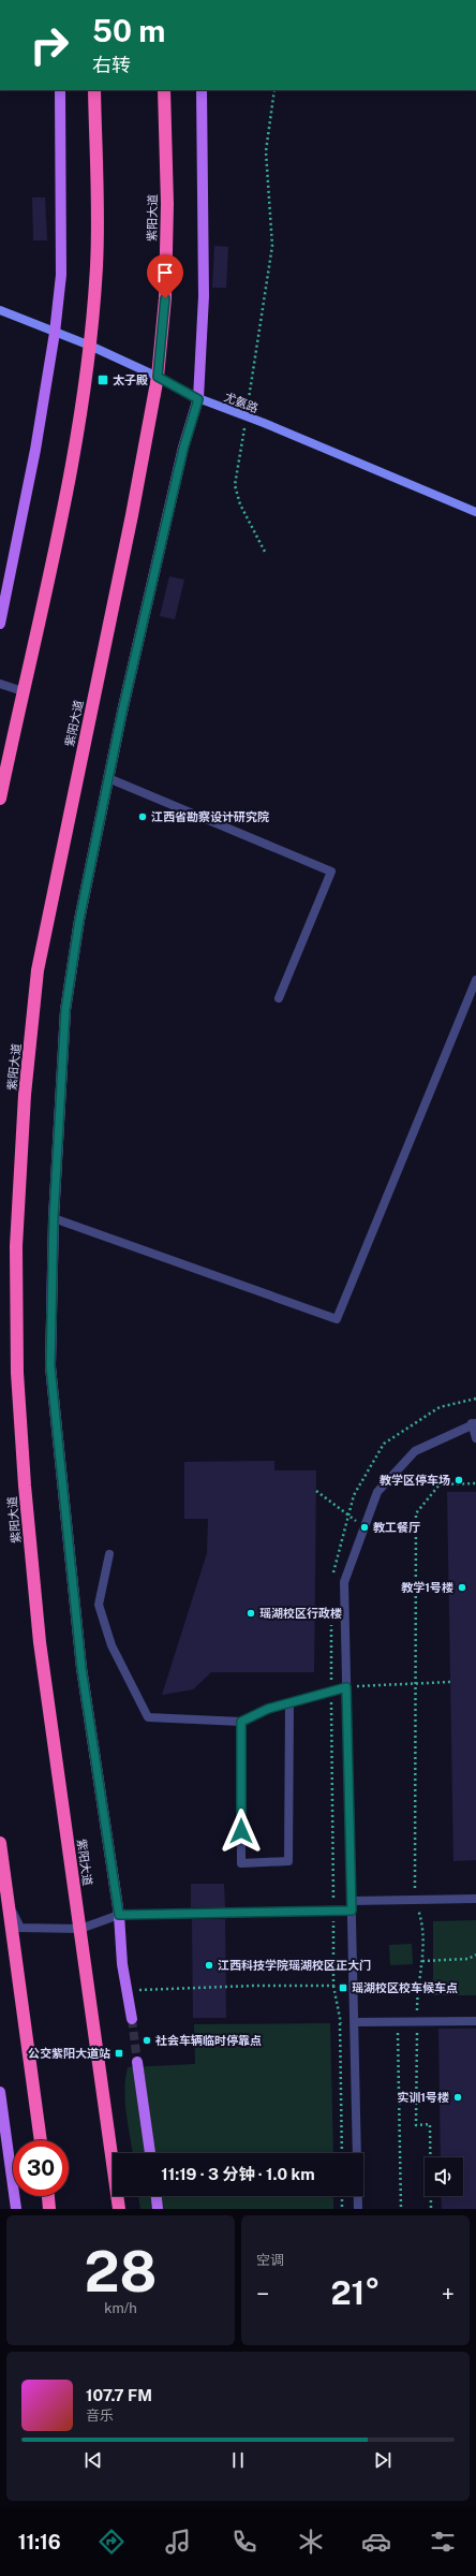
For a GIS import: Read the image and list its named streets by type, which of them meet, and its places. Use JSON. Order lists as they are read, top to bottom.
{
  "streets": {
    "highway": ["紫阳大道"],
    "main road": ["尤氨路"]
  },
  "crossings": [
    ["紫阳大道", "尤氨路"]
  ],
  "places": {
    "transit": ["太子殿", "瑶湖校区校车候车点", "公交紫阳大道站"],
    "other": [
      "江西省勘察设计研究院",
      "教学区停车场",
      "教工餐厅",
      "教学1号楼",
      "瑶湖校区行政楼",
      "江西科技学院瑶湖校区正大门",
      "社会车辆临时停靠点",
      "实训1号楼"
    ]
  },
  "page": {
    "turn": ["50 m", "右转"],
    "limit": "30",
    "trip": "11:19 · 3 分钟 · 1.0 km",
    "tile": [
      ["28", "km/h"],
      "空调"
    ],
    "heat": ["−", "21°", "+"],
    "song": ["107.7 FM", "音乐"],
    "tabs": "11:16"
  }
}
